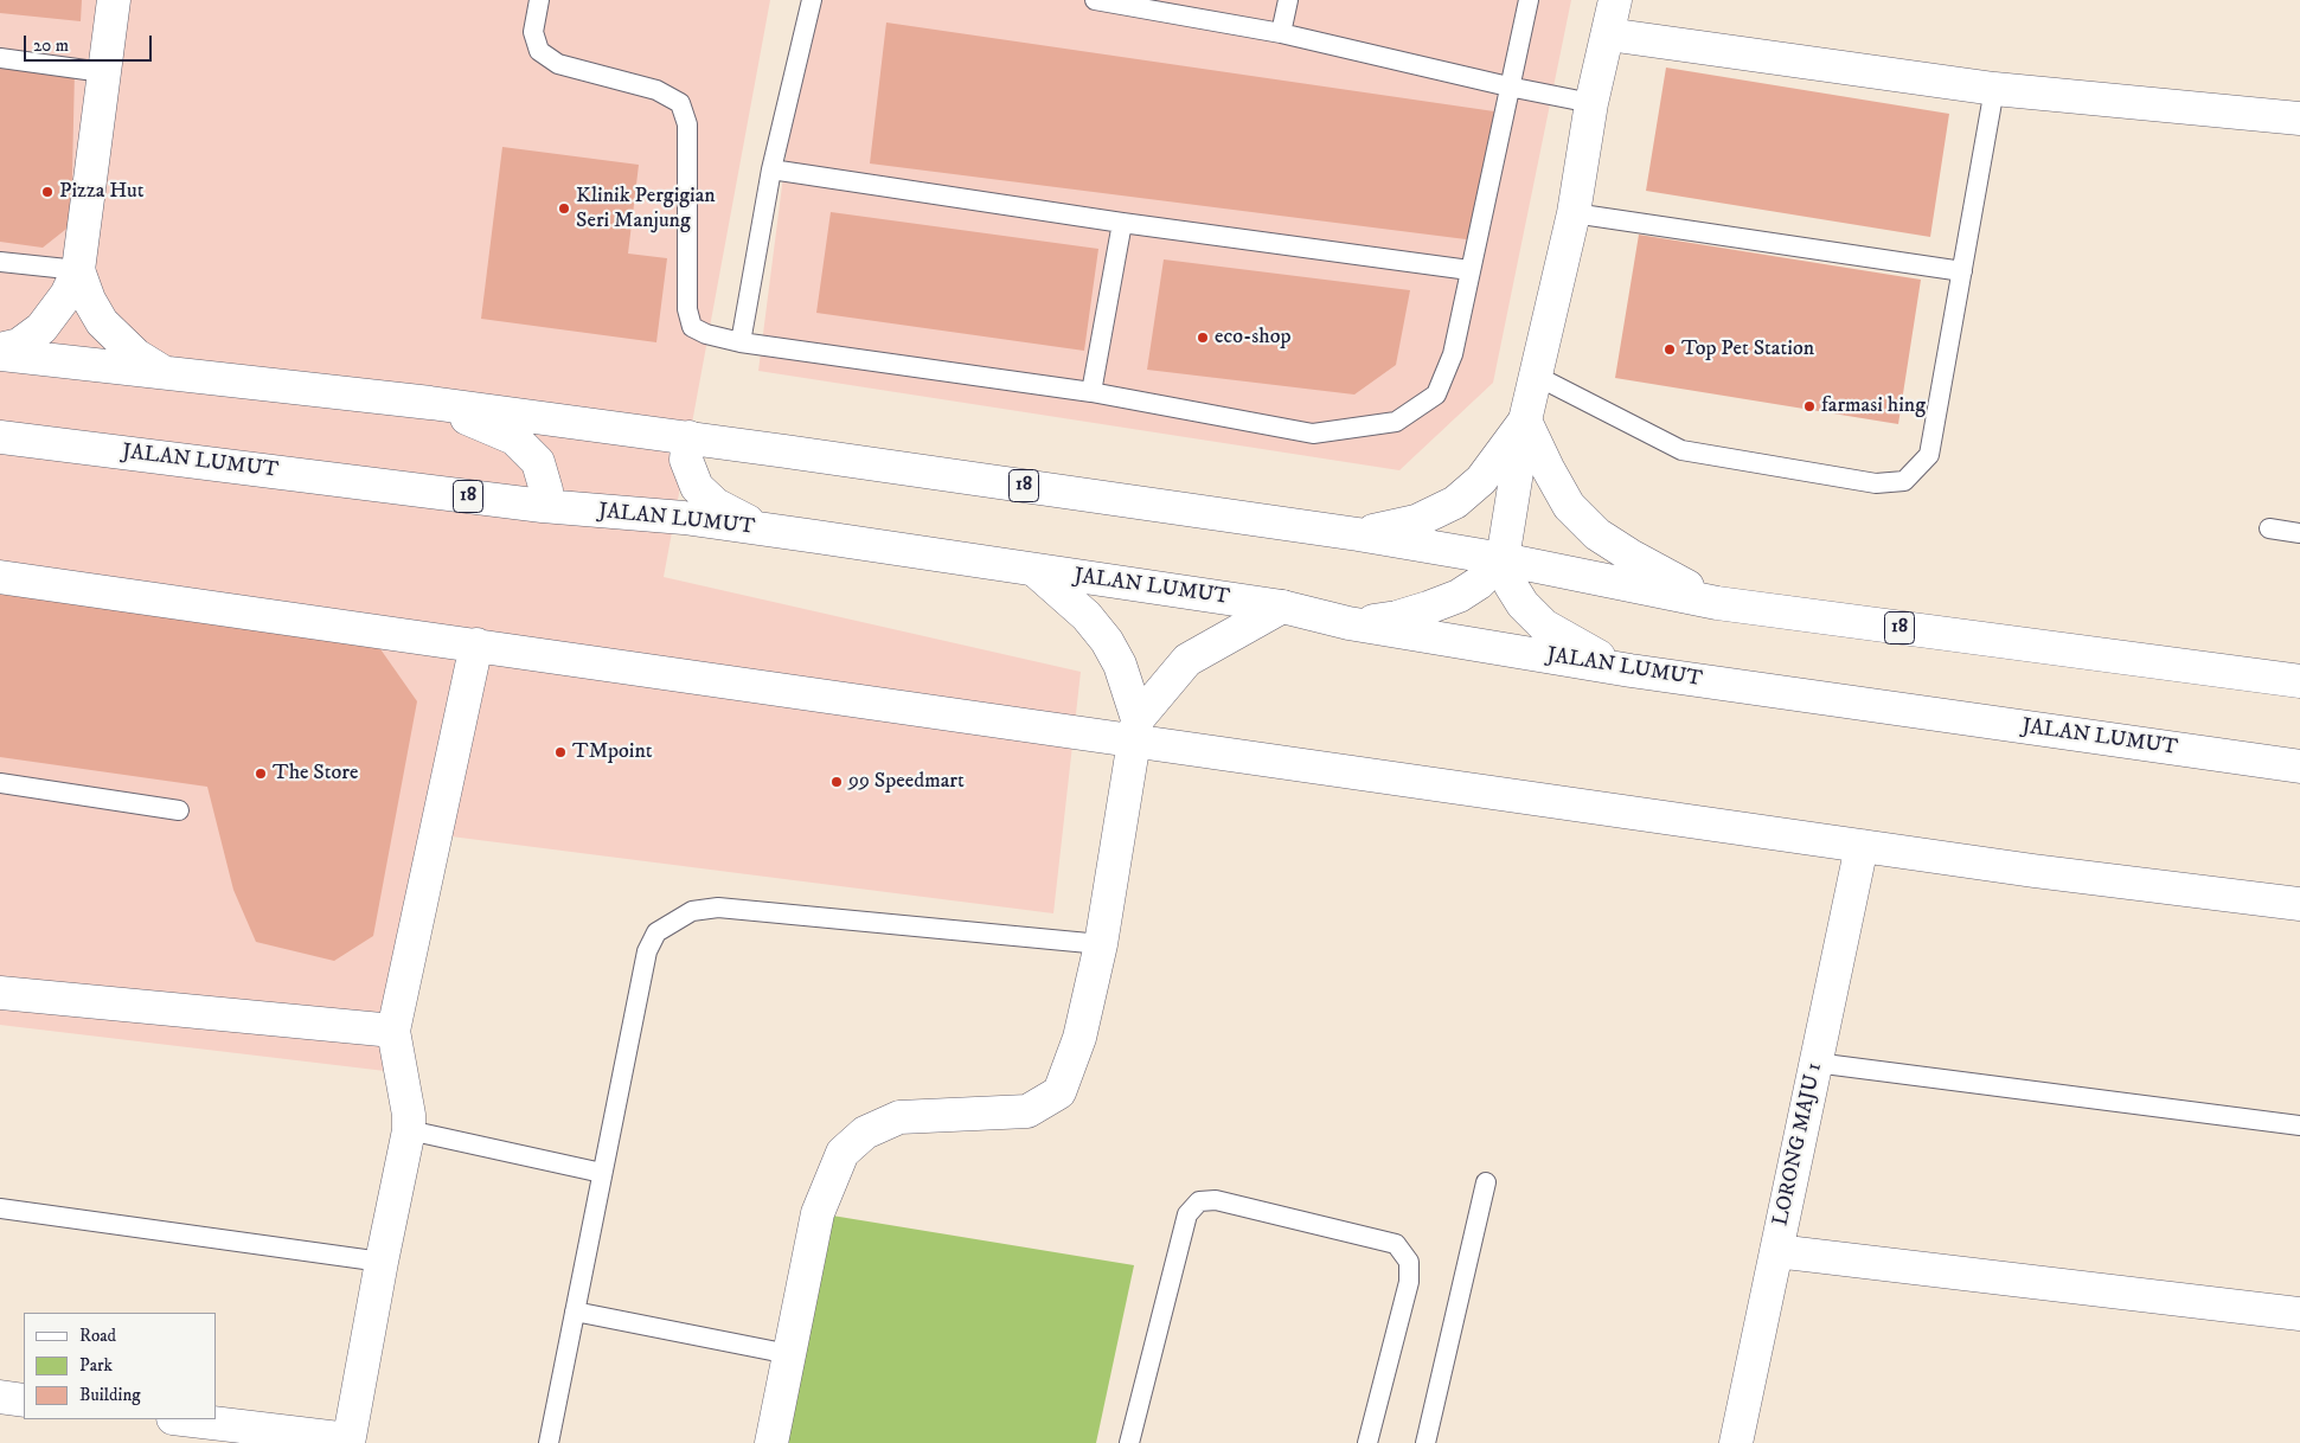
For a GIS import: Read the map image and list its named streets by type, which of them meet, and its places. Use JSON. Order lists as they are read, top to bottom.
{
  "streets": {
    "street": ["JALAN LUMUT", "18", "LORONG MAJU 1"]
  },
  "places": [
    "Pizza Hut",
    "Klinik Pergigian Seri Manjung",
    "eco-shop",
    "Top Pet Station",
    "farmasi hing",
    "TMpoint",
    "The Store",
    "99 Speedmart"
  ],
  "legend": ["Road", "Park", "Building"],
  "scale_bar": "20 m"
}
